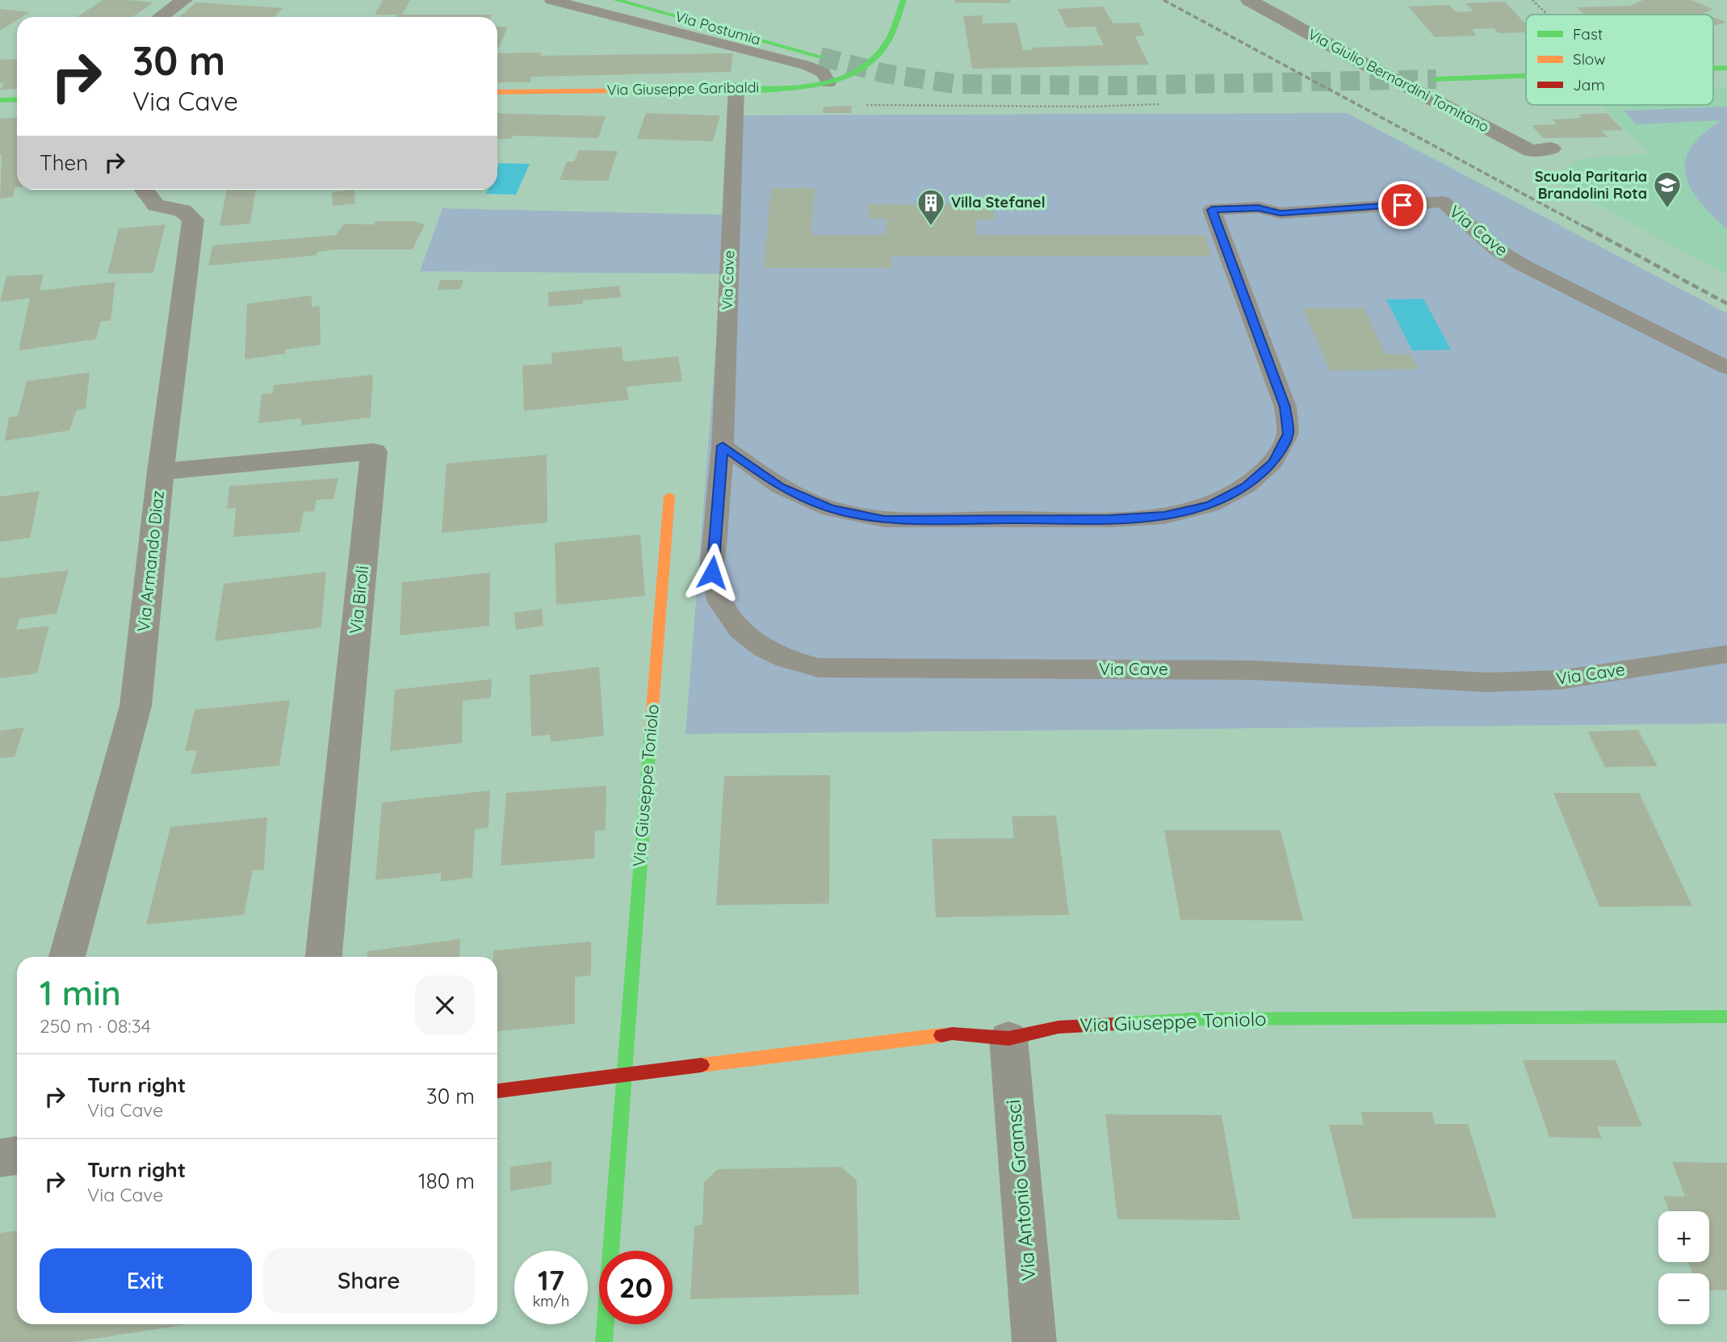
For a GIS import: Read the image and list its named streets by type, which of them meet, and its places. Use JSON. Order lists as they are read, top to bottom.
{
  "streets": {
    "street": [
      "Via Postumia",
      "Via Giulio Bernardini Tomitano",
      "Via Giuseppe Garibaldi",
      "Via Armando Diaz",
      "Via Biroli",
      "Via Giuseppe Toniolo",
      "Via Antonio Gramsci"
    ],
    "lane": ["Via Cave"]
  },
  "crossings": [
    ["Via Giuseppe Garibaldi", "Via Cave"],
    ["Via Armando Diaz", "Via Biroli"],
    ["Via Giuseppe Toniolo", "Via Antonio Gramsci"]
  ],
  "places": {
    "school or university": ["Scuola Paritaria Brandolini Rota"],
    "building": ["Villa Stefanel"]
  },
  "legend": ["Fast", "Slow", "Jam"],
  "page": {
    "turn": ["30 m", "Via Cave"],
    "then": "Then",
    "heading": ["1 min", "250 m · 08:34"],
    "list": [
      {
        "name": "Turn right",
        "note": "Via Cave",
        "value": "30 m"
      },
      {
        "name": "Turn right",
        "note": "Via Cave",
        "value": "180 m"
      }
    ],
    "map_buttons": ["+", "−"],
    "buttons": ["Exit", "Share"],
    "speed": "17 km/h",
    "limit": "20"
  }
}
